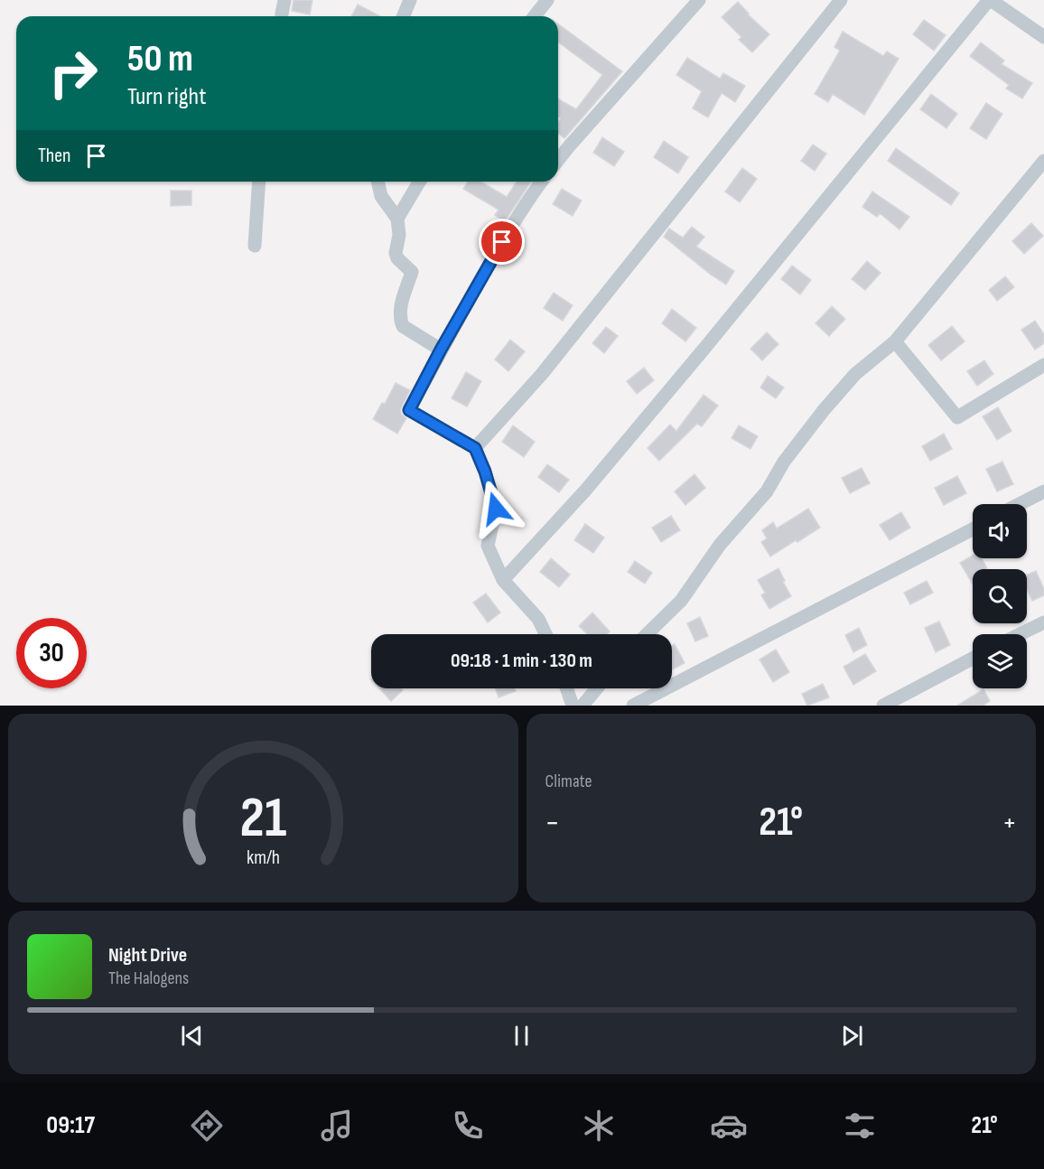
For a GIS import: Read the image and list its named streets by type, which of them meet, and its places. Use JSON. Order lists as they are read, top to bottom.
{
  "page": {
    "turn": ["50 m", "Turn right"],
    "then": "Then",
    "limit": "30",
    "trip": "09:18 · 1 min · 130 m",
    "tile": "Climate",
    "heat": ["−", "21°", "+"],
    "song": ["Night Drive", "The Halogens"],
    "tabs": ["09:17", "21°"],
    "gauge": ["21", "km/h"]
  }
}
